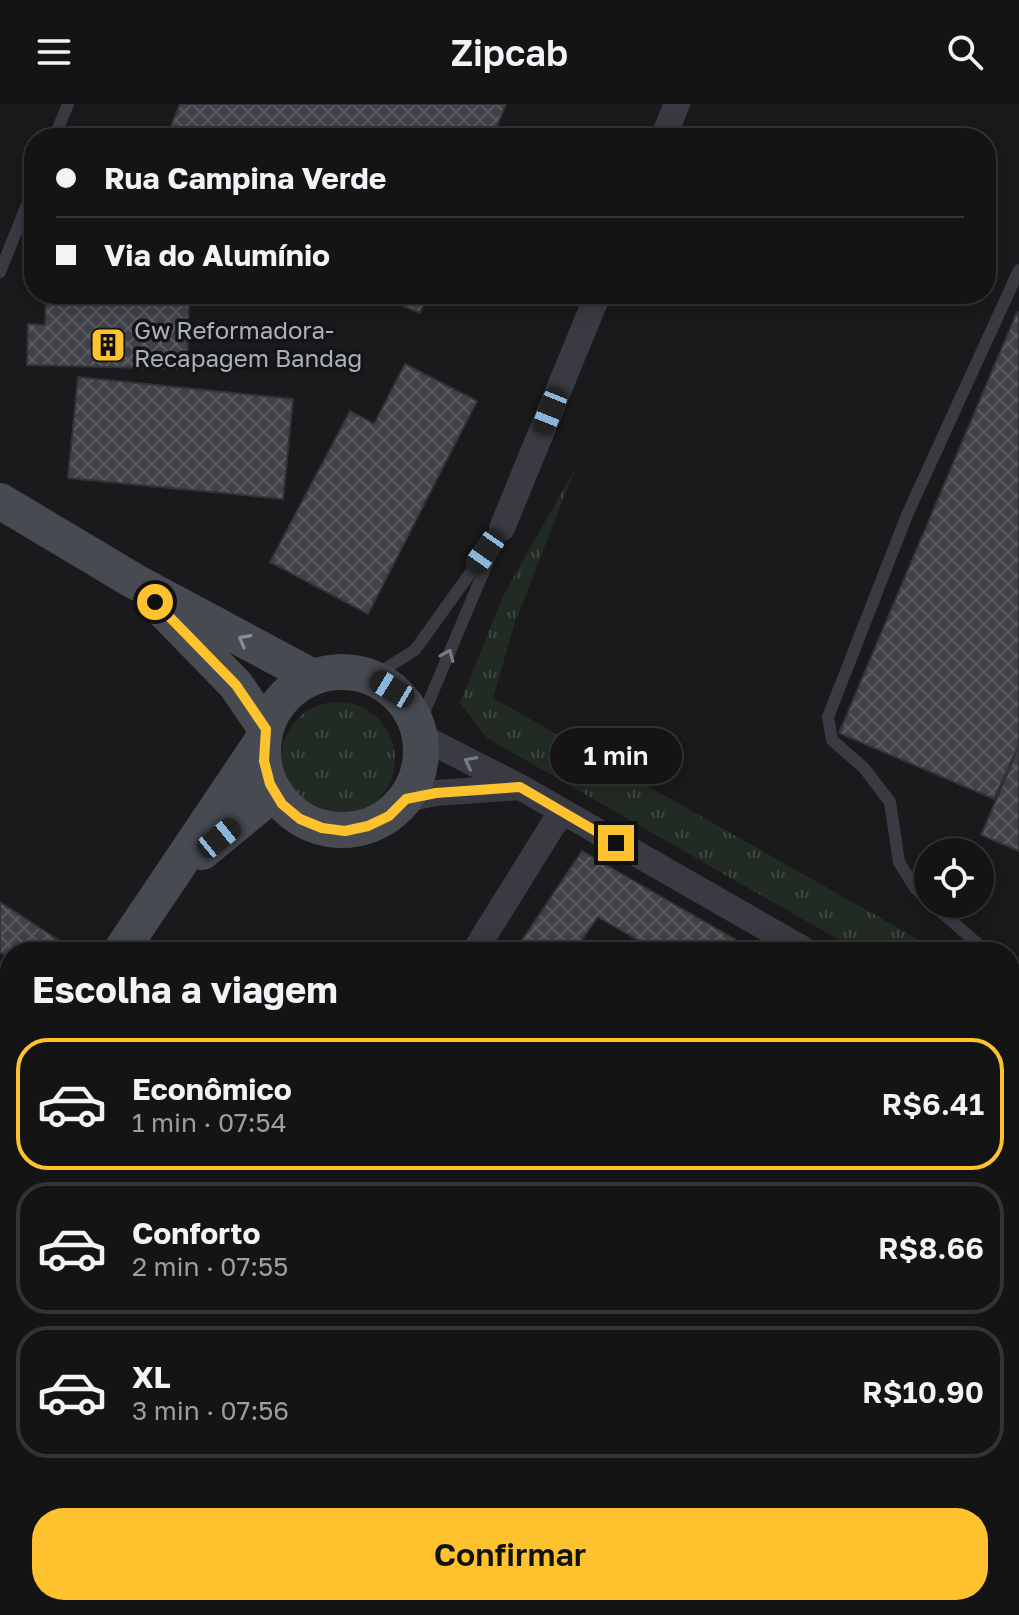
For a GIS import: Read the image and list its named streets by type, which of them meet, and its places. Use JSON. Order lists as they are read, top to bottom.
{
  "places": {
    "building": ["Gw Reformadora- Recapagem Bandag"]
  },
  "page": {
    "header": "Zipcab",
    "banner": ["Rua Campina Verde", "Via do Alumínio"],
    "bubble": "1 min",
    "heading": "Escolha a viagem",
    "list": [
      {
        "name": "Econômico",
        "note": "1 min · 07:54",
        "value": "R$6.41"
      },
      {
        "name": "Conforto",
        "note": "2 min · 07:55",
        "value": "R$8.66"
      },
      {
        "name": "XL",
        "note": "3 min · 07:56",
        "value": "R$10.90"
      }
    ],
    "buttons": "Confirmar"
  }
}
